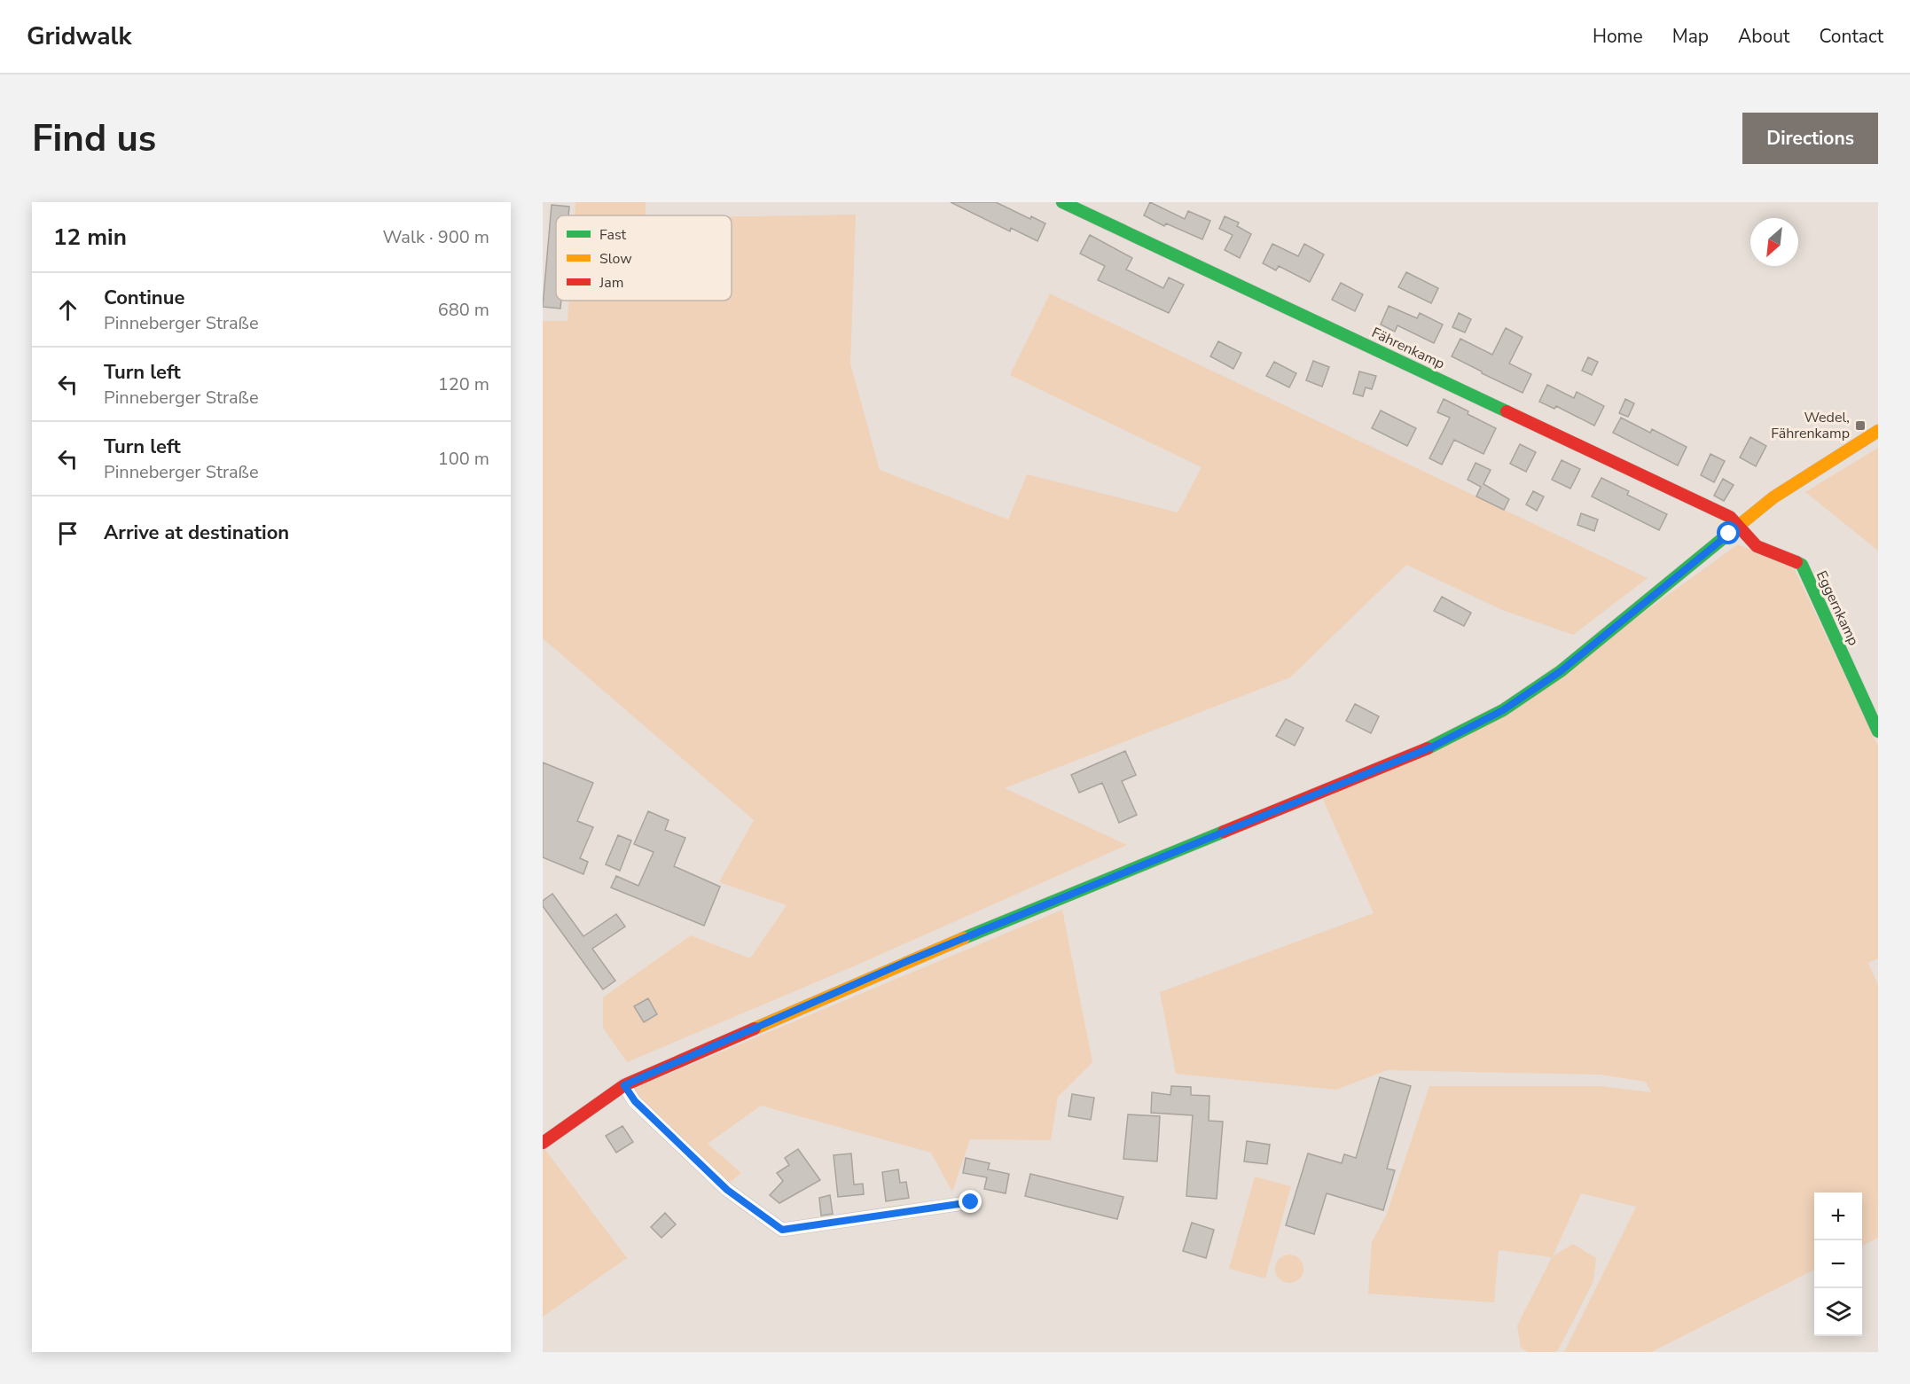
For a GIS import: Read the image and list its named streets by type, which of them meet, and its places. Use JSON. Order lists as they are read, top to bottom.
{
  "streets": {
    "main road": ["Fährenkamp", "Eggernkamp"]
  },
  "crossings": [
    ["Fährenkamp", "Eggernkamp"]
  ],
  "places": {
    "transit": ["Wedel, Fährenkamp"]
  },
  "legend": ["Fast", "Slow", "Jam"],
  "north": "bottom left",
  "page": {
    "header": "Gridwalk",
    "nav": [
      "Home",
      "Map",
      "About",
      "Contact"
    ],
    "buttons": "Directions",
    "title": "Find us",
    "heading": ["12 min", "Walk · 900 m"],
    "list": [
      ["Continue", "Pinneberger Straße", "680 m"],
      ["Turn left", "Pinneberger Straße", "120 m"],
      ["Turn left", "Pinneberger Straße", "100 m"],
      "Arrive at destination"
    ],
    "map_buttons": ["+", "−"]
  }
}
